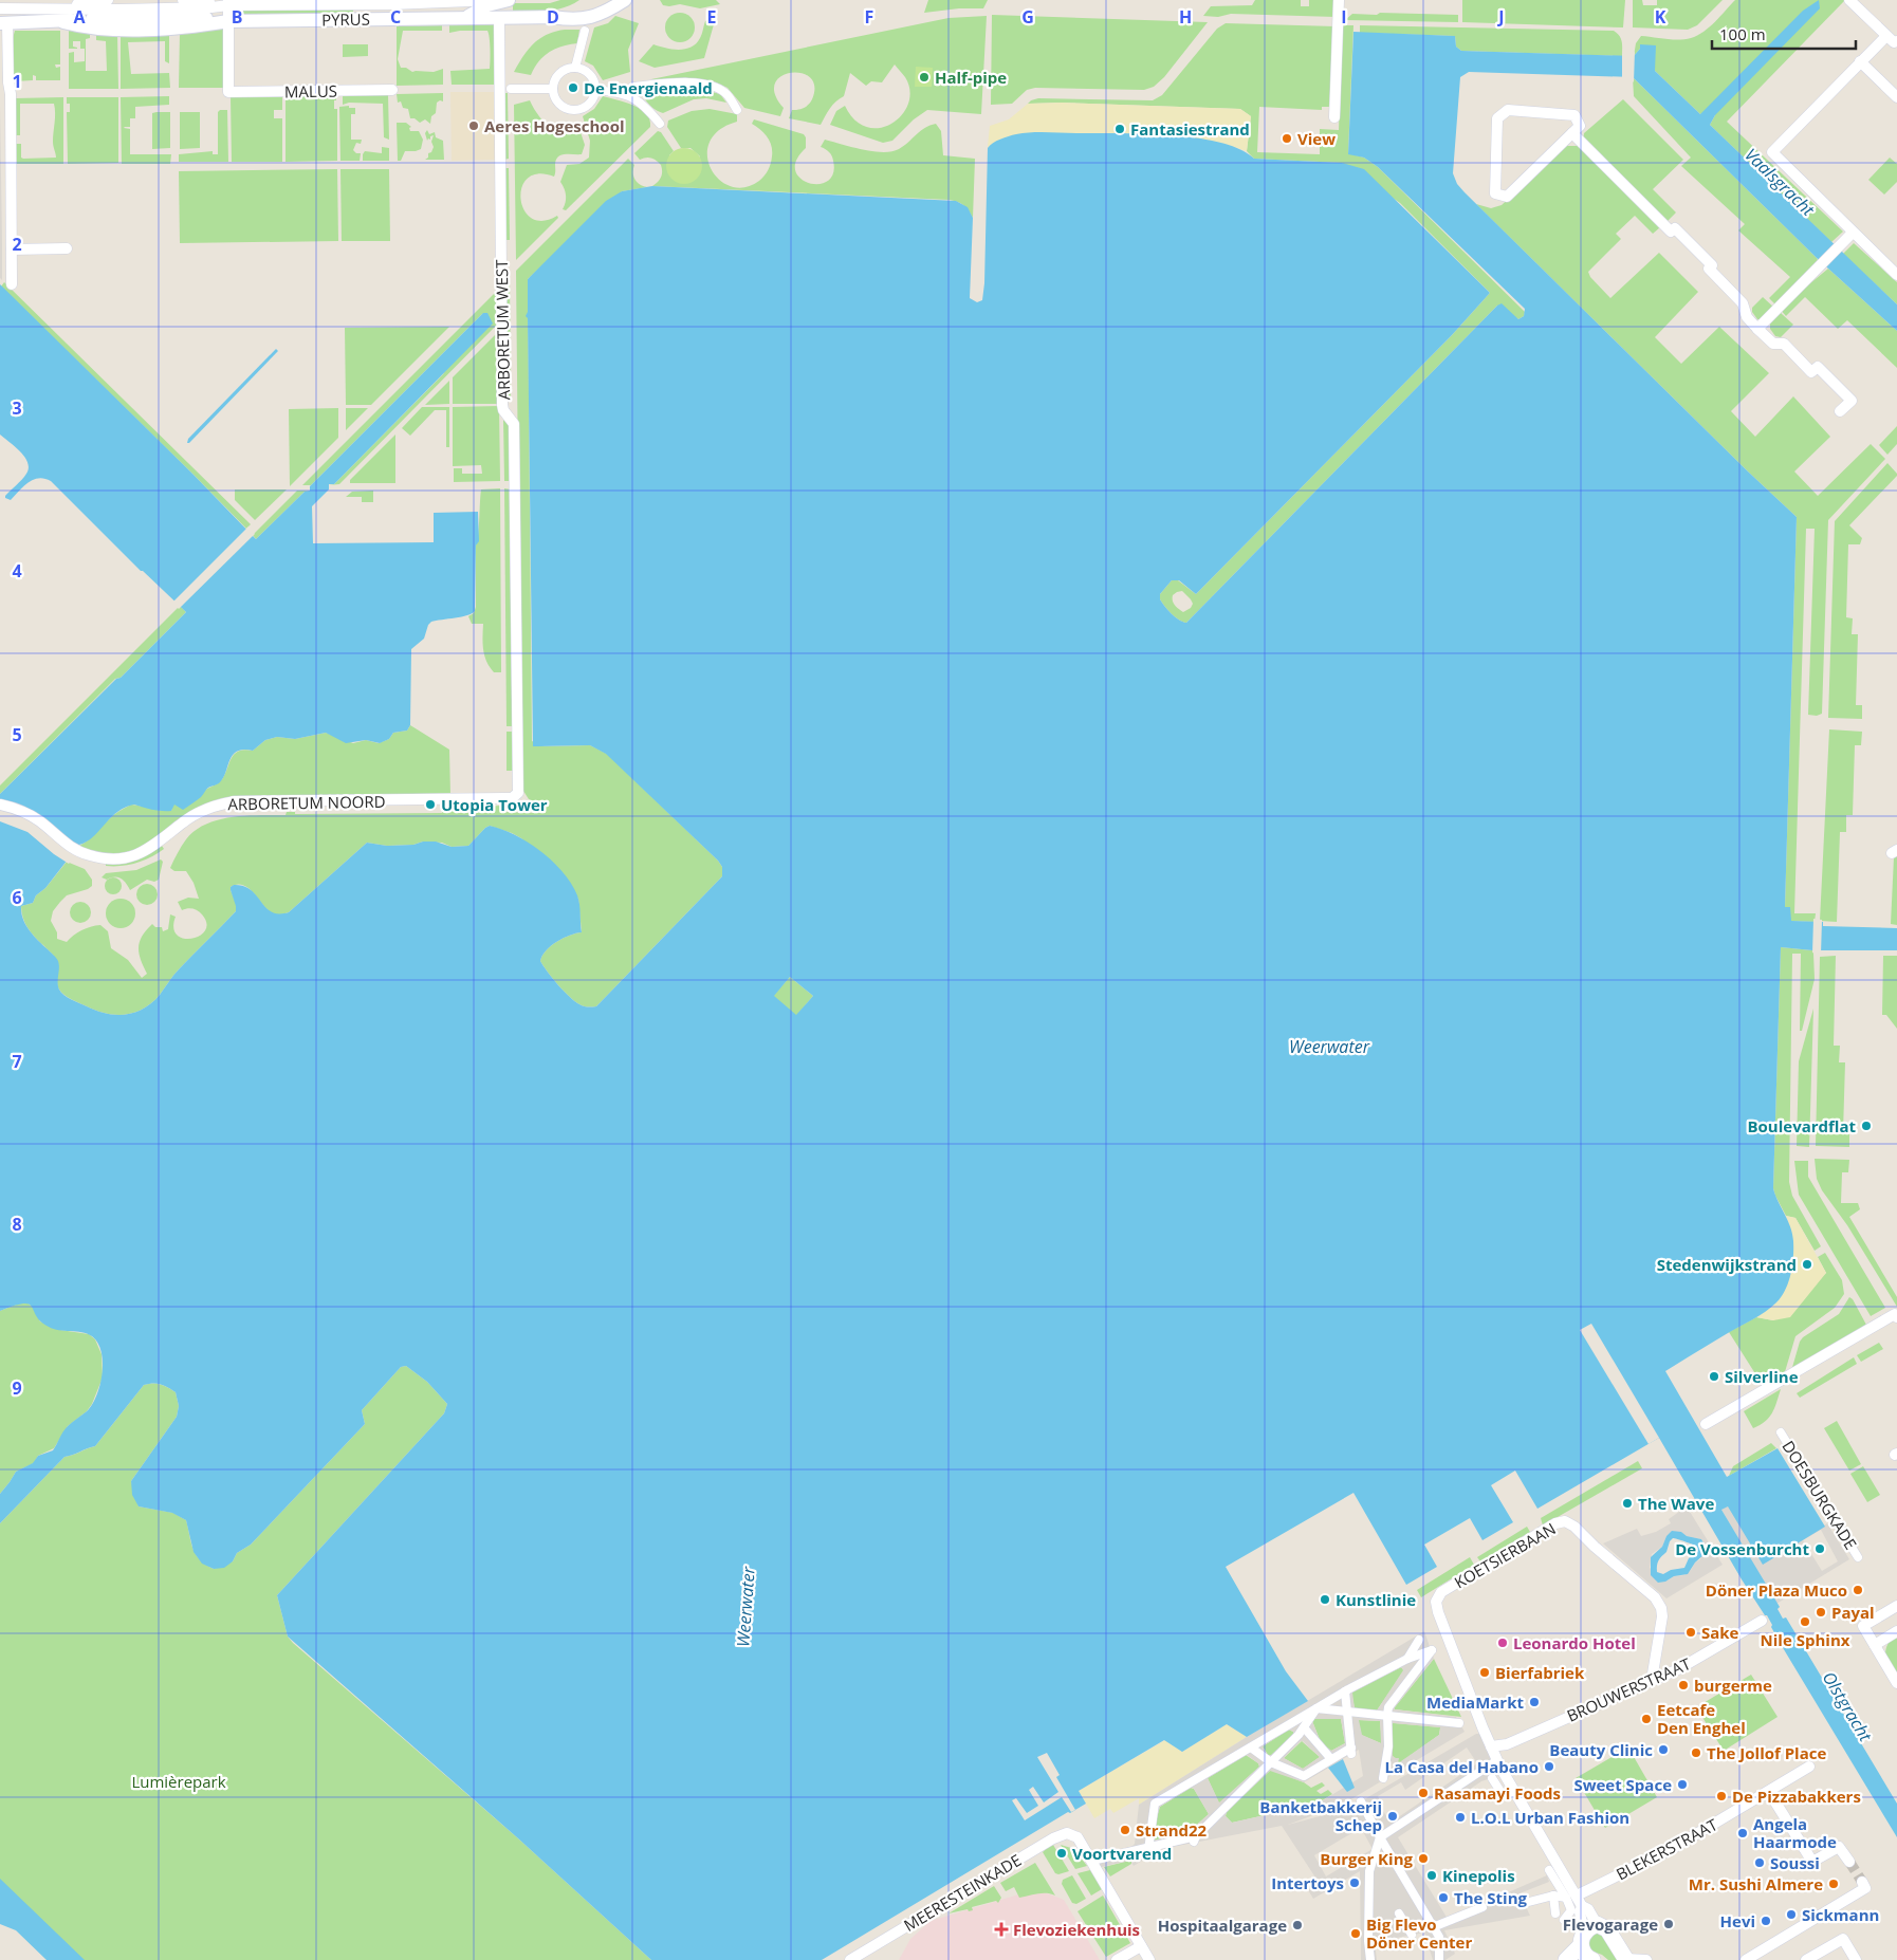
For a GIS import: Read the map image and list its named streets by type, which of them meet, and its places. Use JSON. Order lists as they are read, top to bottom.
{
  "streets": {
    "street": [
      "PYRUS",
      "MALUS",
      "ARBORETUM WEST",
      "ARBORETUM NOORD",
      "DOESBURGKADE",
      "KOETSIERBAAN",
      "BROUWERSTRAAT",
      "BLEKERSTRAAT",
      "MEERESTEINKADE"
    ]
  },
  "crossings": [
    ["PYRUS", "MALUS"],
    ["PYRUS", "ARBORETUM WEST"],
    ["ARBORETUM WEST", "ARBORETUM NOORD"],
    ["KOETSIERBAAN", "BROUWERSTRAAT"],
    ["KOETSIERBAAN", "BLEKERSTRAAT"]
  ],
  "water": ["Vaalsgracht", "Weerwater", "Olstgracht"],
  "parks": ["Lumièrepark"],
  "places": {
    "other": [
      "Half-pipe",
      "De Energienaald",
      "Aeres Hogeschool",
      "Fantasiestrand",
      "View",
      "Utopia Tower",
      "Boulevardflat",
      "Stedenwijkstrand",
      "Silverline",
      "The Wave",
      "De Vossenburcht",
      "Döner Plaza Muco",
      "Kunstlinie",
      "Payal",
      "Nile Sphinx",
      "Sake",
      "Leonardo Hotel",
      "Bierfabriek",
      "burgerme",
      "MediaMarkt",
      "Eetcafe Den Enghel",
      "Beauty Clinic",
      "The Jollof Place",
      "La Casa del Habano",
      "Sweet Space",
      "Rasamayi Foods",
      "De Pizzabakkers",
      "Banketbakkerij Schep",
      "L.O.L Urban Fashion",
      "Strand22",
      "Angela Haarmode",
      "Voortvarend",
      "Burger King",
      "Soussi",
      "Kinepolis",
      "Intertoys",
      "Mr. Sushi Almere",
      "The Sting",
      "Sickmann",
      "Hevi",
      "Flevogarage",
      "Hospitaalgarage",
      "Big Flevo Döner Center"
    ],
    "health": ["Flevoziekenhuis"]
  },
  "scale_bar": "100 m",
  "grid": {
    "columns": [
      "A",
      "B",
      "C",
      "D",
      "E",
      "F",
      "G",
      "H",
      "I",
      "J",
      "K"
    ],
    "rows": [
      "1",
      "2",
      "3",
      "4",
      "5",
      "6",
      "7",
      "8",
      "9"
    ]
  }
}
